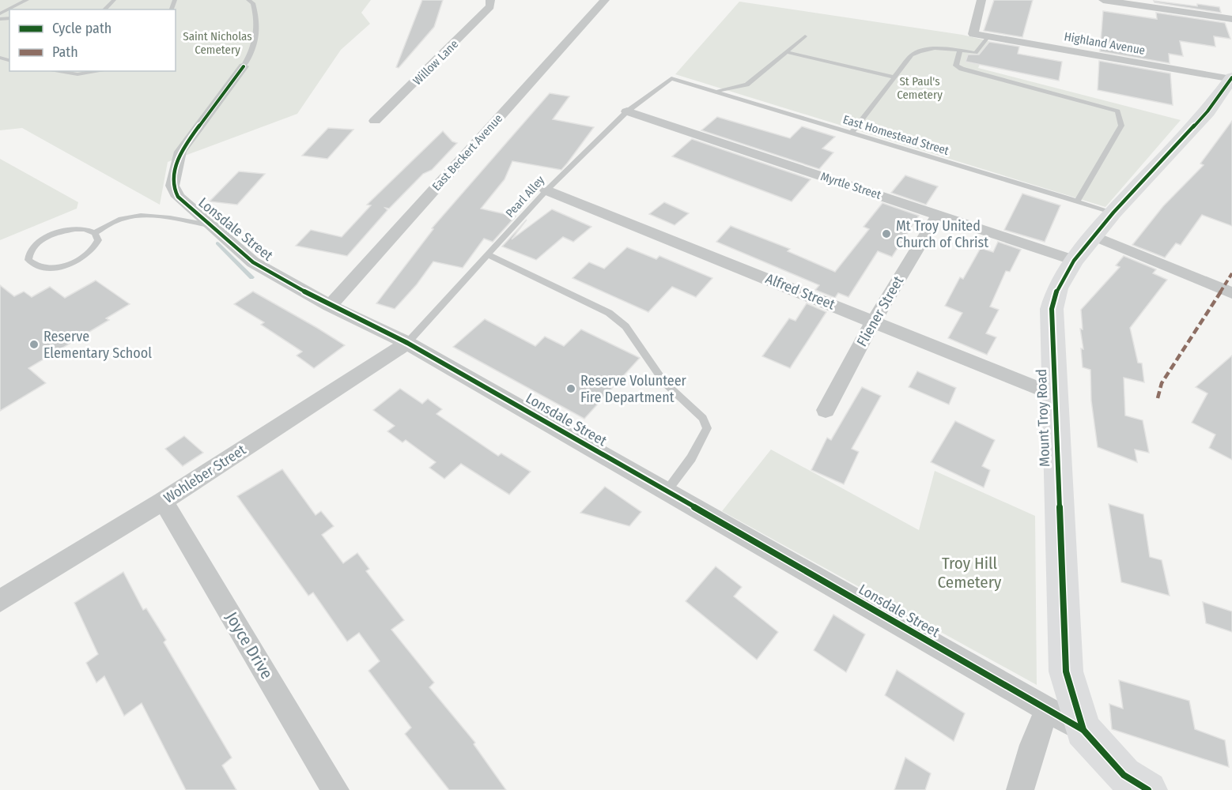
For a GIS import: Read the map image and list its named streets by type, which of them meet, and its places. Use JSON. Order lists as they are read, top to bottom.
{
  "streets": {
    "street": [
      "Highland Avenue",
      "Willow Lane",
      "East Beckert Avenue",
      "Myrtle Street",
      "Lonsdale Street",
      "Alfred Street",
      "Fliener Street",
      "Mount Troy Road",
      "Wohleber Street",
      "Joyce Drive"
    ],
    "lane": ["East Homestead Street", "Pearl Alley"]
  },
  "crossings": [
    ["Highland Avenue", "Mount Troy Road"],
    ["East Homestead Street", "Pearl Alley"],
    ["East Homestead Street", "Mount Troy Road"],
    ["East Beckert Avenue", "Lonsdale Street"],
    ["Myrtle Street", "Pearl Alley"],
    ["Myrtle Street", "Fliener Street"],
    ["Myrtle Street", "Mount Troy Road"],
    ["Pearl Alley", "Lonsdale Street"],
    ["Pearl Alley", "Alfred Street"],
    ["Pearl Alley", "Wohleber Street"],
    ["Lonsdale Street", "Mount Troy Road"],
    ["Lonsdale Street", "Wohleber Street"],
    ["Alfred Street", "Fliener Street"],
    ["Alfred Street", "Mount Troy Road"],
    ["Wohleber Street", "Joyce Drive"]
  ],
  "parks": ["Saint Nicholas Cemetery", "St Paul's Cemetery", "Troy Hill Cemetery"],
  "places": ["Mt Troy United Church of Christ", "Reserve Elementary School", "Reserve Volunteer Fire Department"],
  "legend": ["Cycle path", "Path"]
}
